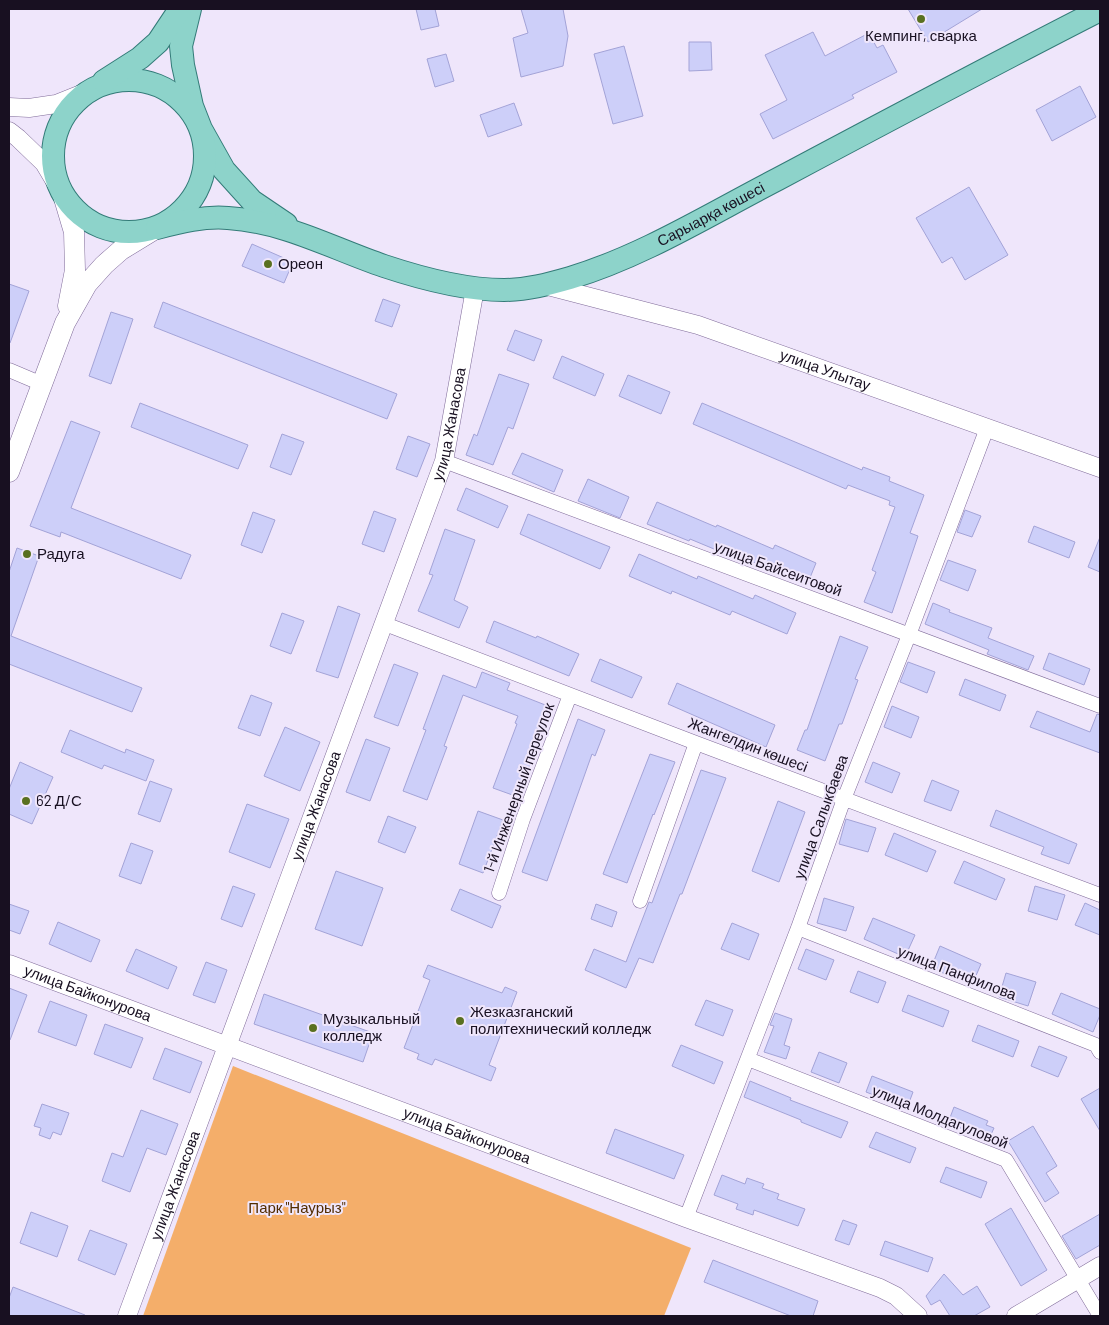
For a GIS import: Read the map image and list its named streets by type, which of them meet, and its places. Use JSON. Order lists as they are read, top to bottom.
{
  "streets": {
    "main road": ["Сарыарқа көшесі"],
    "street": [
      "улица Улытау",
      "улица Жанасова",
      "улица Байсеитовой",
      "Жангелдин көшесі",
      "1-й Инженерный переулок",
      "улица Салыкбаева",
      "улица Панфилова",
      "улица Байконурова",
      "улица Молдагуловой"
    ]
  },
  "crossings": [
    ["Сарыарқа көшесі", "улица Улытау"],
    ["Сарыарқа көшесі", "улица Жанасова"],
    ["улица Улытау", "улица Салыкбаева"],
    ["улица Жанасова", "улица Байсеитовой"],
    ["улица Жанасова", "Жангелдин көшесі"],
    ["улица Жанасова", "улица Байконурова"],
    ["улица Байсеитовой", "улица Салыкбаева"],
    ["Жангелдин көшесі", "1-й Инженерный переулок"],
    ["Жангелдин көшесі", "улица Салыкбаева"],
    ["улица Салыкбаева", "улица Панфилова"],
    ["улица Салыкбаева", "улица Байконурова"],
    ["улица Салыкбаева", "улица Молдагуловой"]
  ],
  "parks": ["Парк \"Наурыз\""],
  "places": [
    "Кемпинг, сварка",
    "Ореон",
    "Радуга",
    "62 Д/С",
    "Жезказганский политехнический колледж",
    "Музыкальный колледж"
  ]
}
